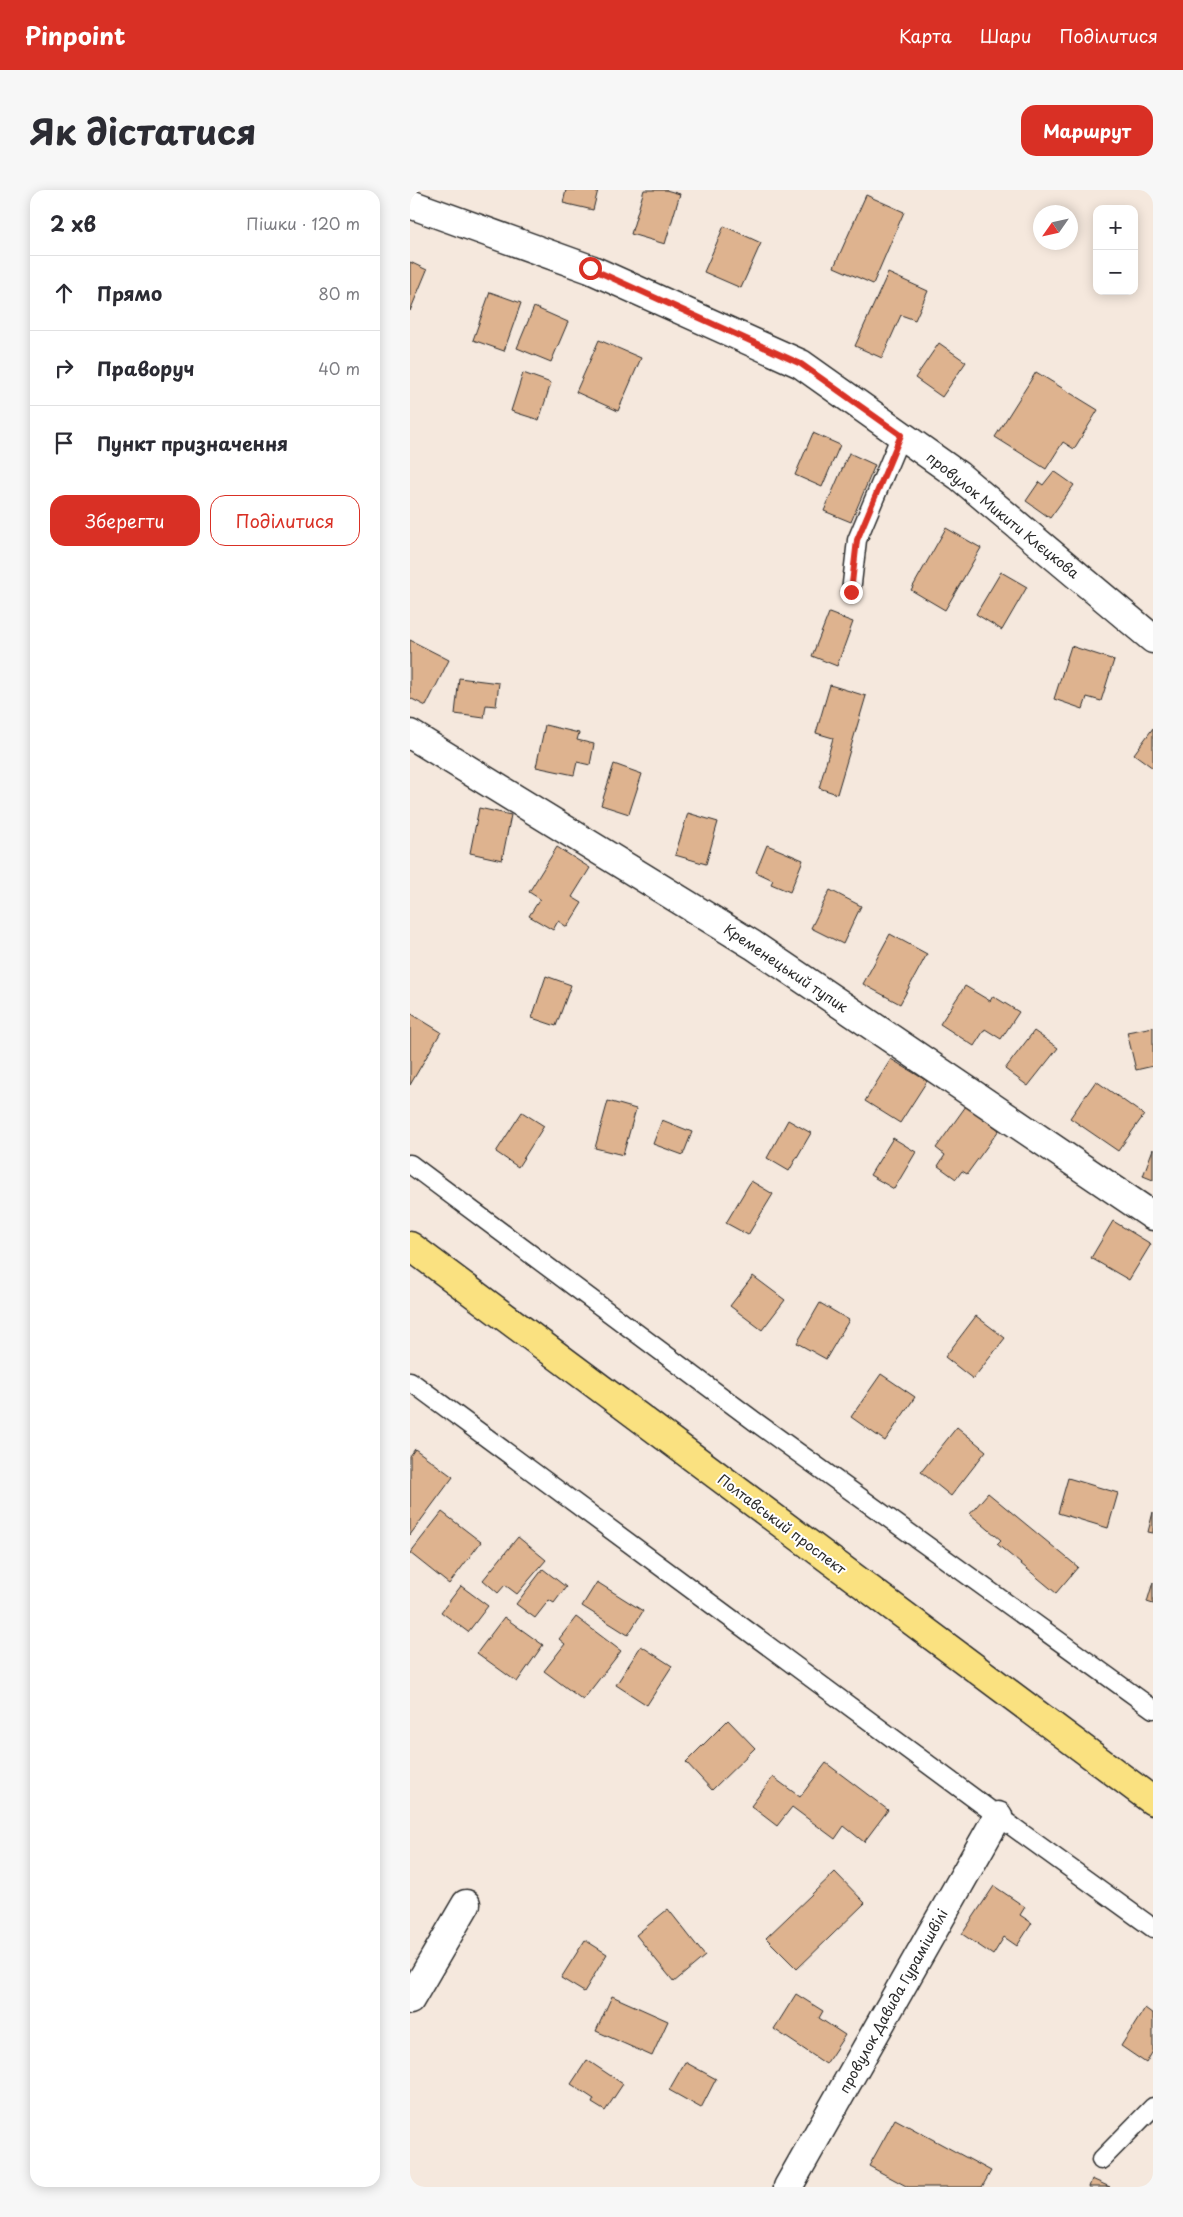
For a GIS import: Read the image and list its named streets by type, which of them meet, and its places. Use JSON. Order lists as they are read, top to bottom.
{
  "streets": {
    "highway": ["Полтавський проспект"],
    "street": ["провулок Микити Клєцкова", "Кременецький тупик", "провулок Давида Гурамішвілі"]
  },
  "north": "bottom left",
  "page": {
    "header": "Pinpoint",
    "nav": ["Карта", "Шари", "Поділитися"],
    "title": "Як дістатися",
    "buttons": [
      "Маршрут",
      ["Зберегти", "Поділитися"]
    ],
    "heading": ["2 хв", "Пішки · 120 m"],
    "map_buttons": ["+", "−"],
    "list": [
      ["Прямо", "80 m"],
      ["Праворуч", "40 m"],
      "Пункт призначення"
    ]
  }
}
